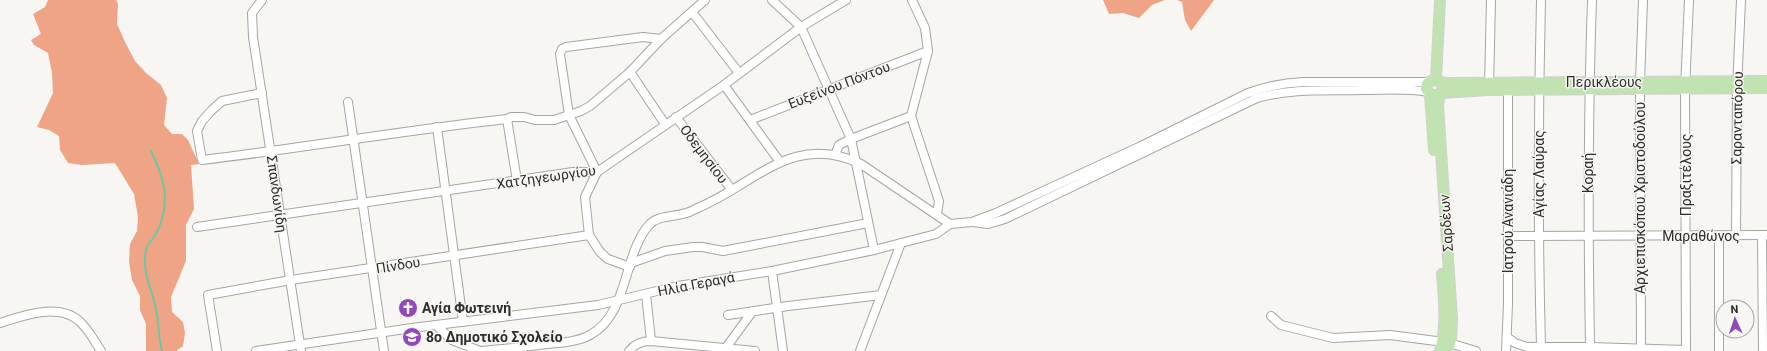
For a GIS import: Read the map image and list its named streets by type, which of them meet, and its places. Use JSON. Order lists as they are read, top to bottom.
{
  "streets": {
    "main road": ["Περικλέους", "Σαρδέων"],
    "street": [
      "Ευξείνου Πόντου",
      "Σαρανταπόρου",
      "Οδεμησίου",
      "Κοραή",
      "Αγίας Λαύρας",
      "Πραξιτέλους",
      "Χατζηγεωργίου",
      "Σπανδωνίδη",
      "Αρχιεπισκόπου Χριστοδούλου",
      "Ιατρού Ανανιάδη",
      "Μαραθώνος",
      "Πίνδου",
      "Ηλία Γεραγά"
    ]
  },
  "crossings": [
    ["Περικλέους", "Σαρανταπόρου"],
    ["Περικλέους", "Κοραή"],
    ["Περικλέους", "Αγίας Λαύρας"],
    ["Περικλέους", "Πραξιτέλους"],
    ["Περικλέους", "Αρχιεπισκόπου Χριστοδούλου"],
    ["Περικλέους", "Ιατρού Ανανιάδη"],
    ["Περικλέους", "Σαρδέων"],
    ["Σαρανταπόρου", "Μαραθώνος"],
    ["Οδεμησίου", "Χατζηγεωργίου"],
    ["Κοραή", "Μαραθώνος"],
    ["Αγίας Λαύρας", "Μαραθώνος"],
    ["Πραξιτέλους", "Μαραθώνος"],
    ["Χατζηγεωργίου", "Σπανδωνίδη"],
    ["Σπανδωνίδη", "Πίνδου"],
    ["Σπανδωνίδη", "Ηλία Γεραγά"],
    ["Αρχιεπισκόπου Χριστοδούλου", "Μαραθώνος"],
    ["Ιατρού Ανανιάδη", "Μαραθώνος"]
  ],
  "places": {
    "church": ["Αγία Φωτεινή"],
    "school or university": ["8ο Δημοτικό Σχολείο"]
  },
  "north": "top"
}
